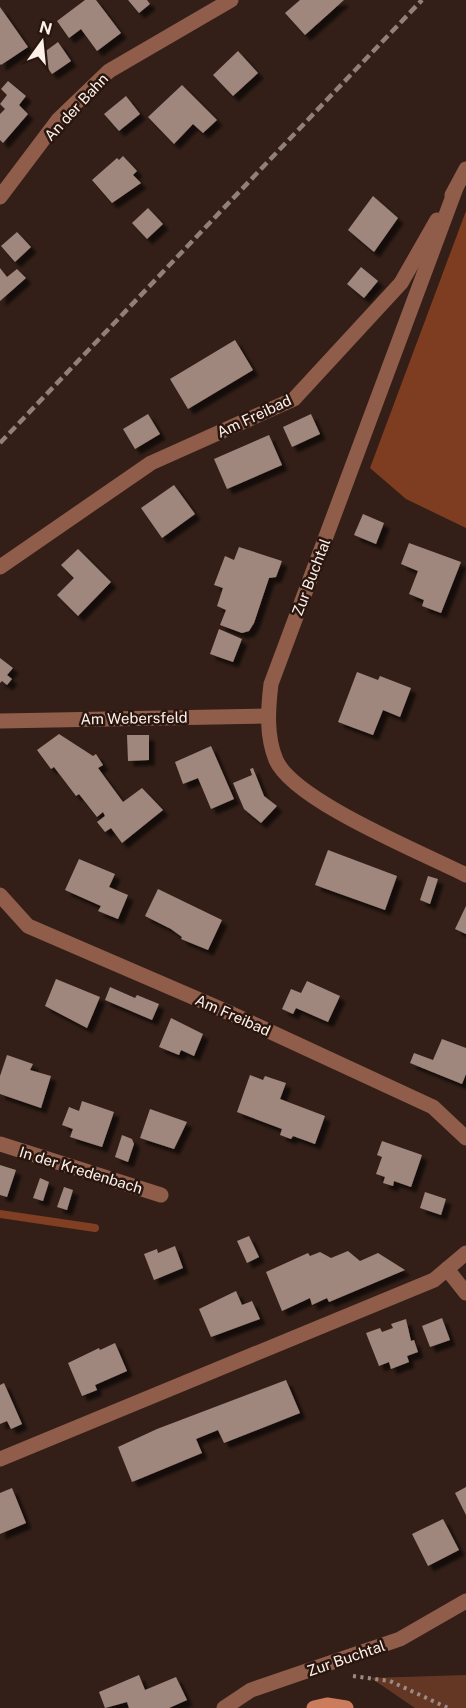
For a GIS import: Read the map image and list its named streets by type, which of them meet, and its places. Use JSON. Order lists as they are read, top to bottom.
{
  "streets": {
    "street": [
      "An der Bahn",
      "Am Freibad",
      "Zur Buchtal",
      "Am Webersfeld",
      "In der Kredenbach"
    ]
  },
  "crossings": [
    ["Am Freibad", "Zur Buchtal"],
    ["Zur Buchtal", "Am Webersfeld"]
  ],
  "north": "top"
}
